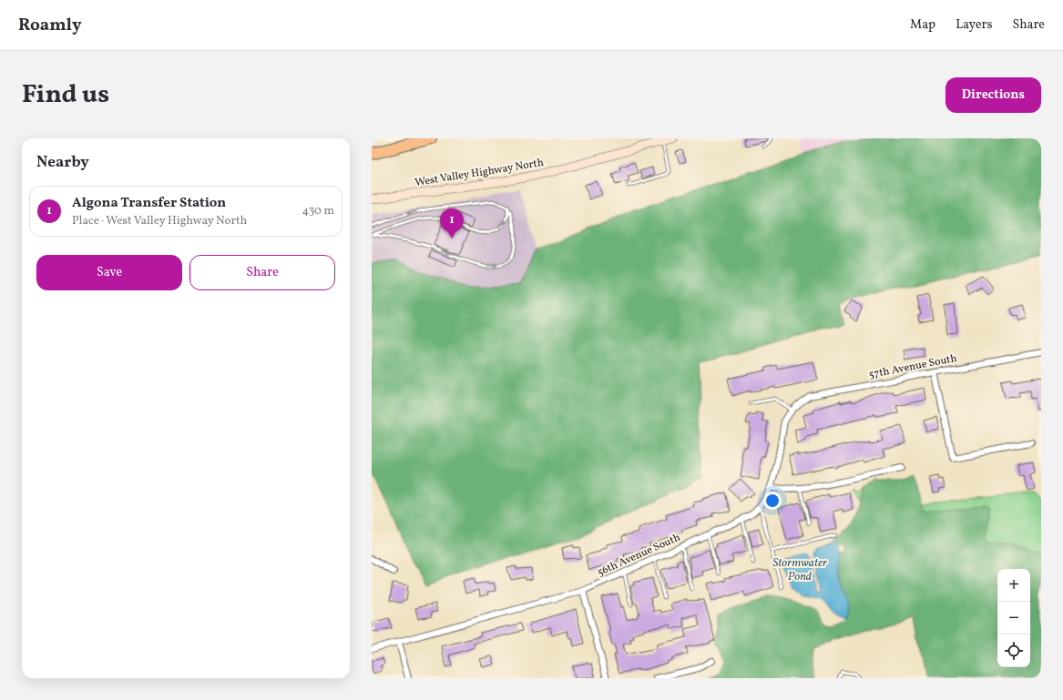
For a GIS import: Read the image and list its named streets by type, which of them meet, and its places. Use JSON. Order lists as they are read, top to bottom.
{
  "streets": {
    "main road": ["West Valley Highway North"],
    "street": ["57th Avenue South", "56th Avenue South"]
  },
  "crossings": [
    ["57th Avenue South", "56th Avenue South"]
  ],
  "water": ["Stormwater Pond"],
  "page": {
    "header": "Roamly",
    "nav": ["Map", "Layers", "Share"],
    "title": "Find us",
    "buttons": [
      "Directions",
      ["Save", "Share"]
    ],
    "heading": "Nearby",
    "list": [
      {
        "mark": "1",
        "name": "Algona Transfer Station",
        "note": "Place · West Valley Highway North",
        "value": "430 m"
      }
    ],
    "pins": "1",
    "map_buttons": ["+", "−"]
  }
}
